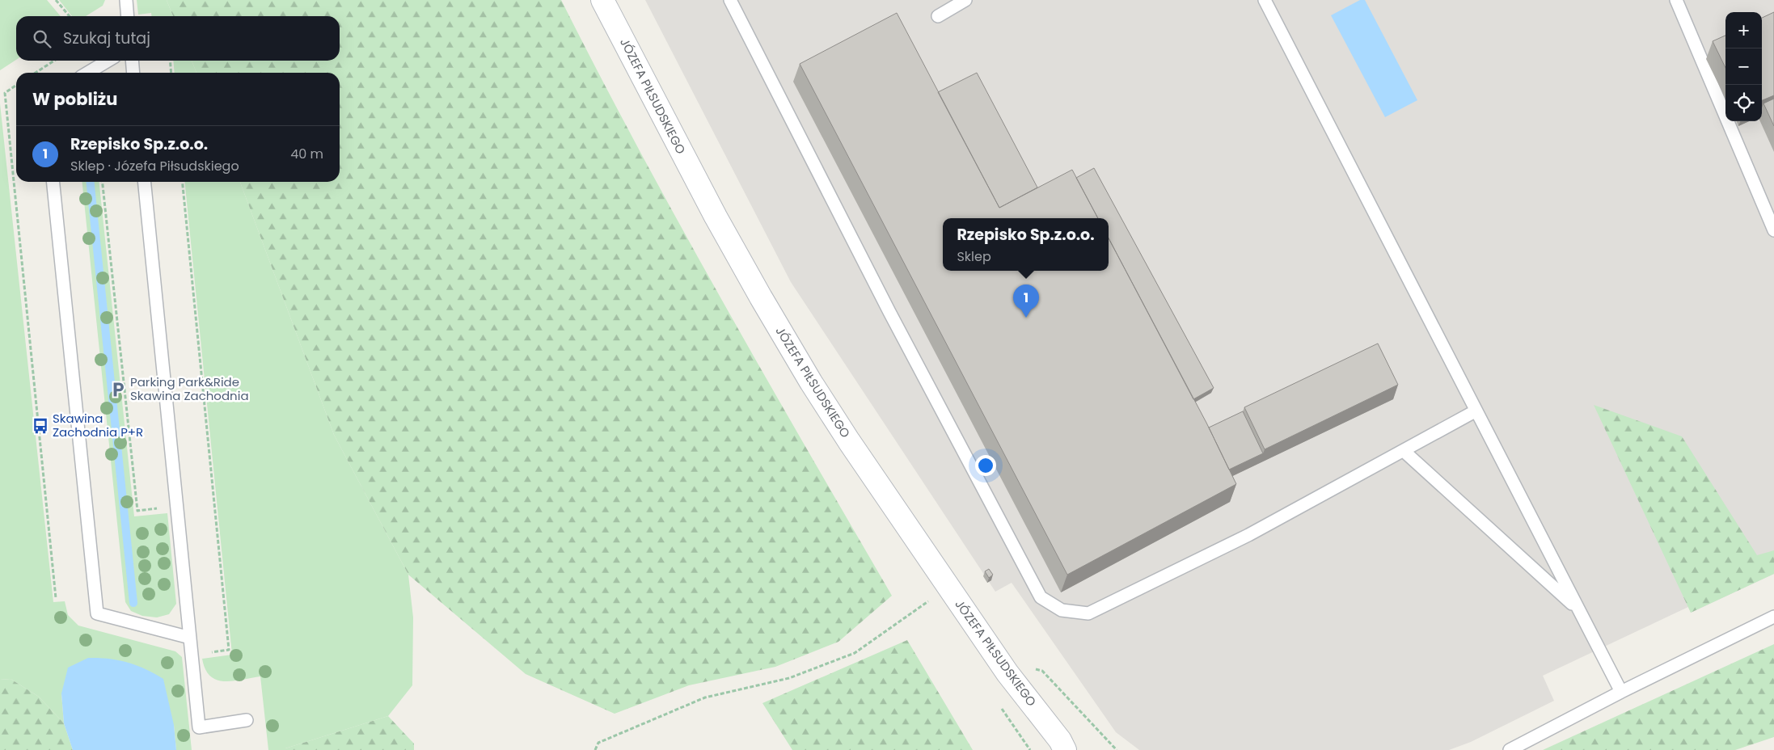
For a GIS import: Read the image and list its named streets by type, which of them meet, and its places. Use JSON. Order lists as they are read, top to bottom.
{
  "streets": {
    "main road": ["JÓZEFA PIŁSUDSKIEGO"]
  },
  "places": {
    "parking": ["Parking Park&Ride Skawina Zachodnia"],
    "bus stop": ["Skawina Zachodnia P+R"]
  },
  "page": {
    "map_buttons": ["+", "−"],
    "search": "Szukaj tutaj",
    "heading": "W pobliżu",
    "list": [
      {
        "mark": "1",
        "name": "Rzepisko Sp.z.o.o.",
        "note": "Sklep · Józefa Piłsudskiego",
        "value": "40 m"
      }
    ],
    "popup": ["Rzepisko Sp.z.o.o.", "Sklep"],
    "pins": "1"
  }
}
